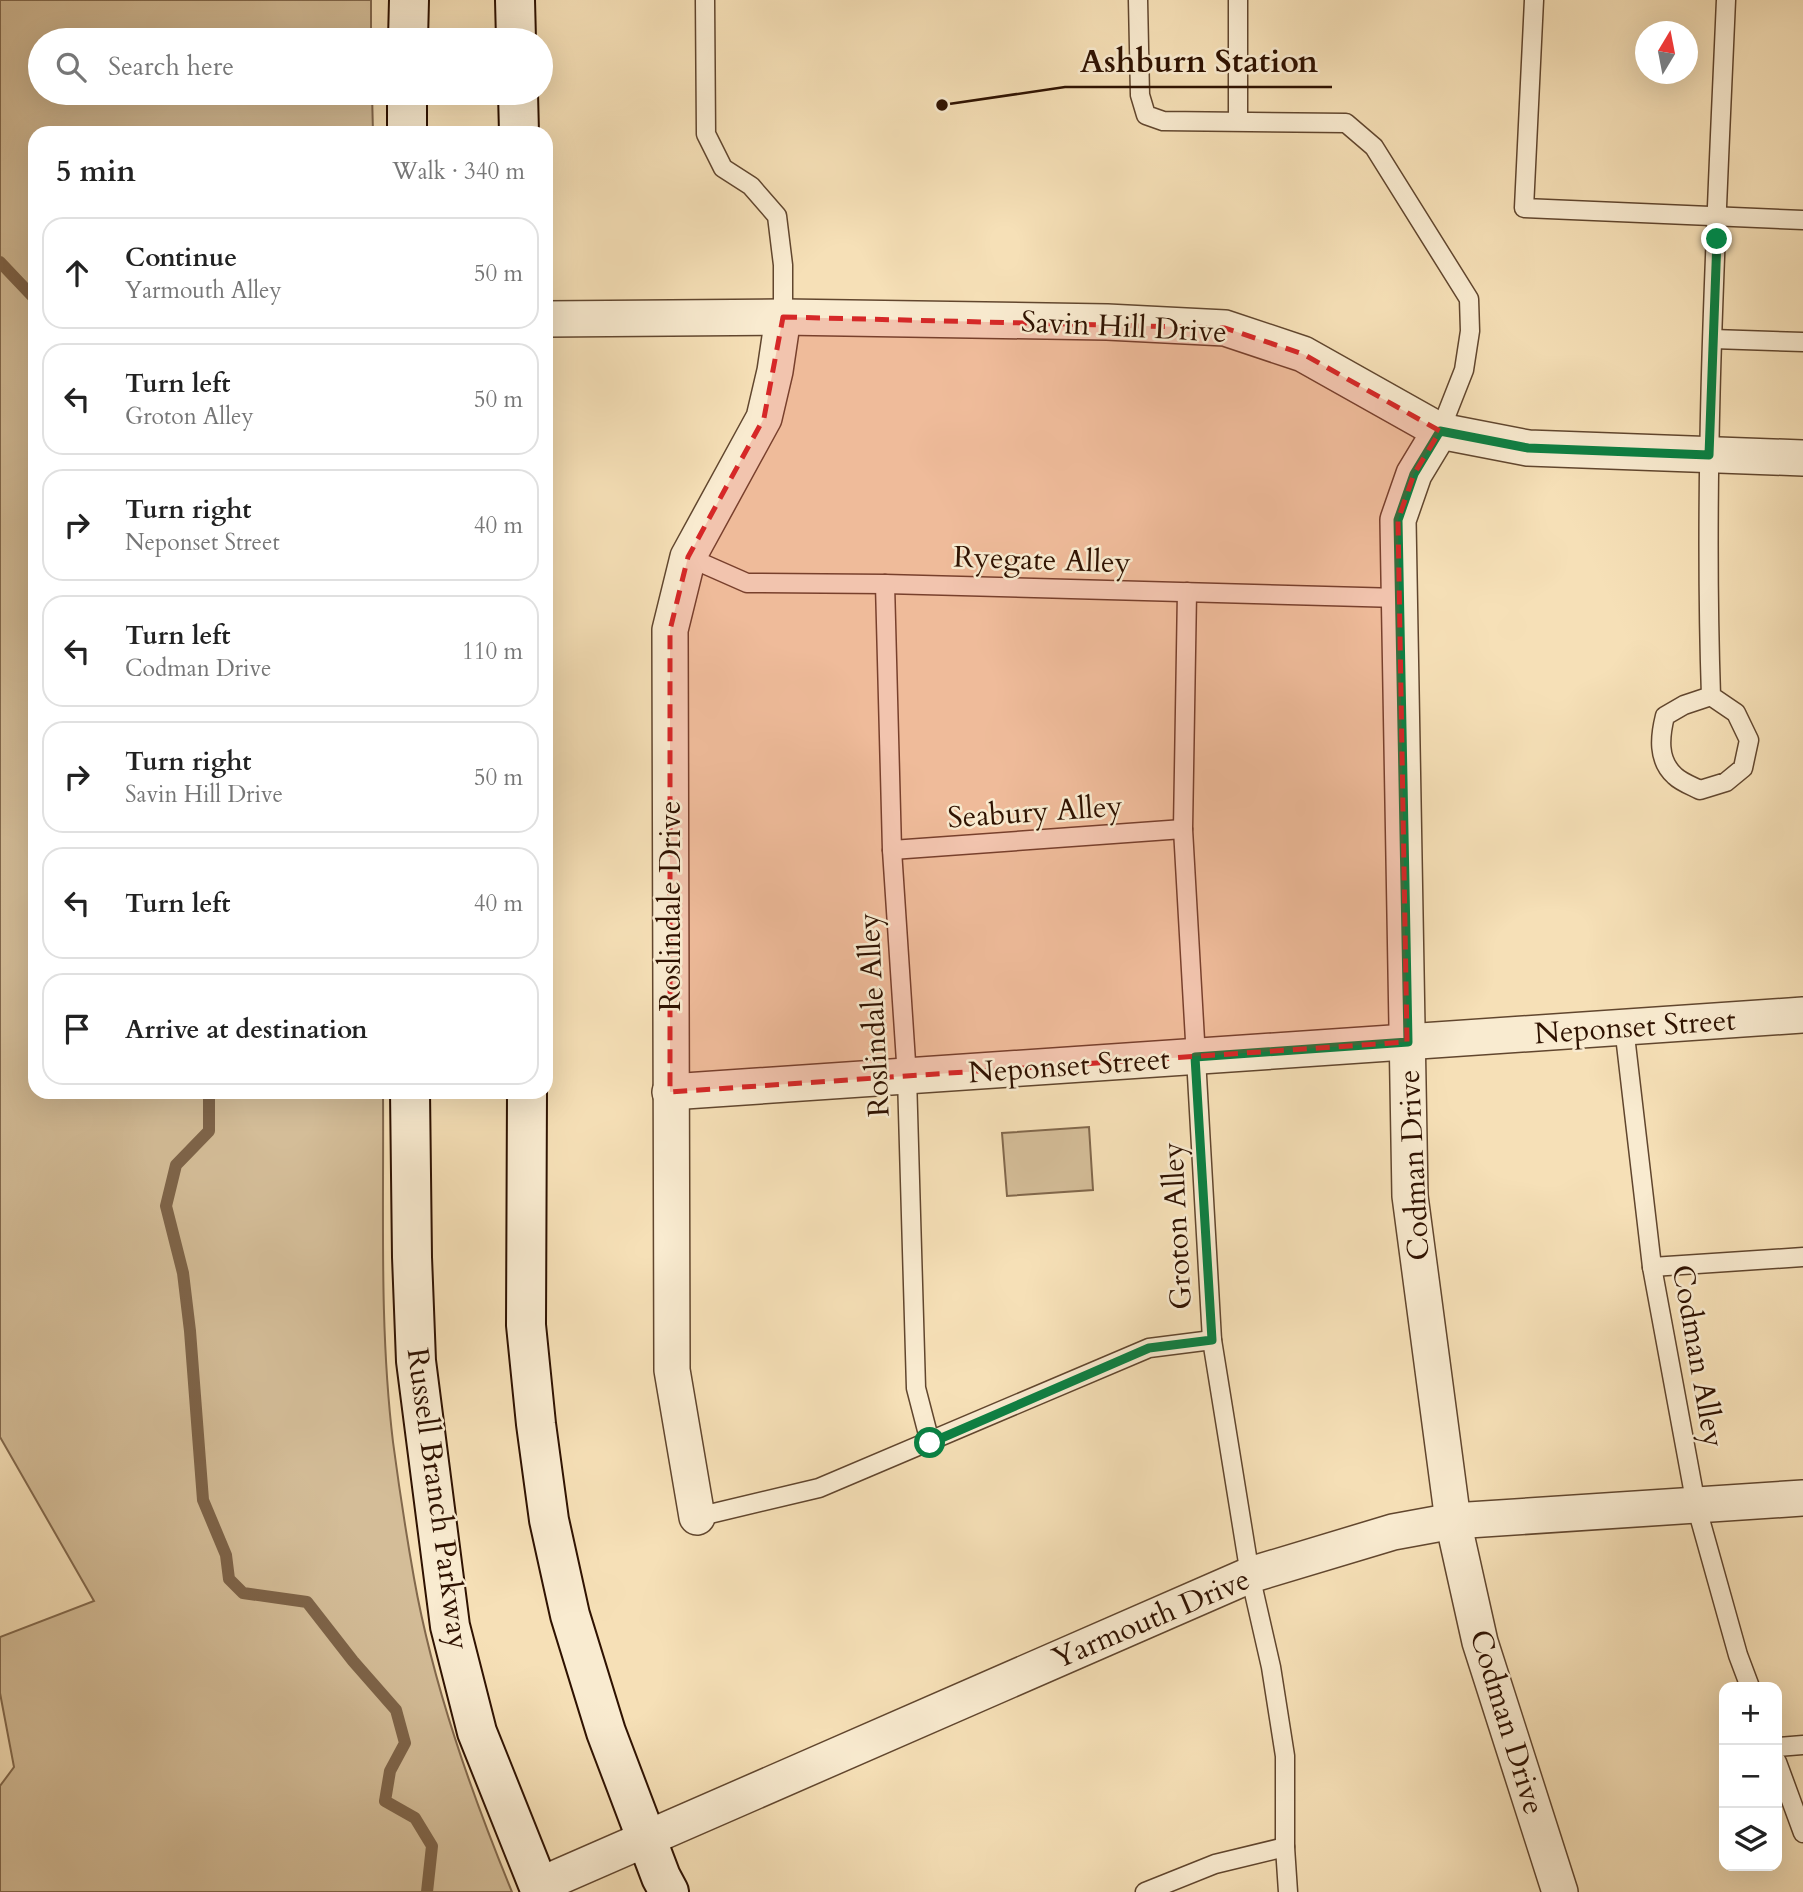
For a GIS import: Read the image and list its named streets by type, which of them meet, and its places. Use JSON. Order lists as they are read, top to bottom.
{
  "streets": {
    "main road": ["Russell Branch Parkway"],
    "street": [
      "Savin Hill Drive",
      "Roslindale Drive",
      "Neponset Street",
      "Codman Drive",
      "Yarmouth Drive"
    ],
    "lane": [
      "Ryegate Alley",
      "Seabury Alley",
      "Roslindale Alley",
      "Groton Alley",
      "Codman Alley"
    ]
  },
  "crossings": [
    ["Savin Hill Drive", "Roslindale Drive"],
    ["Savin Hill Drive", "Codman Drive"],
    ["Ryegate Alley", "Roslindale Drive"],
    ["Ryegate Alley", "Roslindale Alley"],
    ["Ryegate Alley", "Codman Drive"],
    ["Ryegate Alley", "Groton Alley"],
    ["Seabury Alley", "Roslindale Alley"],
    ["Seabury Alley", "Groton Alley"],
    ["Roslindale Drive", "Neponset Street"],
    ["Roslindale Alley", "Neponset Street"],
    ["Neponset Street", "Codman Drive"],
    ["Neponset Street", "Groton Alley"],
    ["Neponset Street", "Codman Alley"],
    ["Codman Drive", "Yarmouth Drive"],
    ["Groton Alley", "Yarmouth Drive"],
    ["Codman Alley", "Yarmouth Drive"],
    ["Russell Branch Parkway", "Yarmouth Drive"]
  ],
  "places": ["Ashburn Station"],
  "north": "top",
  "page": {
    "search": "Search here",
    "heading": ["5 min", "Walk · 340 m"],
    "list": [
      ["Continue", "Yarmouth Alley", "50 m"],
      ["Turn left", "Groton Alley", "50 m"],
      ["Turn right", "Neponset Street", "40 m"],
      ["Turn left", "Codman Drive", "110 m"],
      ["Turn right", "Savin Hill Drive", "50 m"],
      ["Turn left", "40 m"],
      "Arrive at destination"
    ],
    "map_buttons": ["+", "−"]
  }
}
